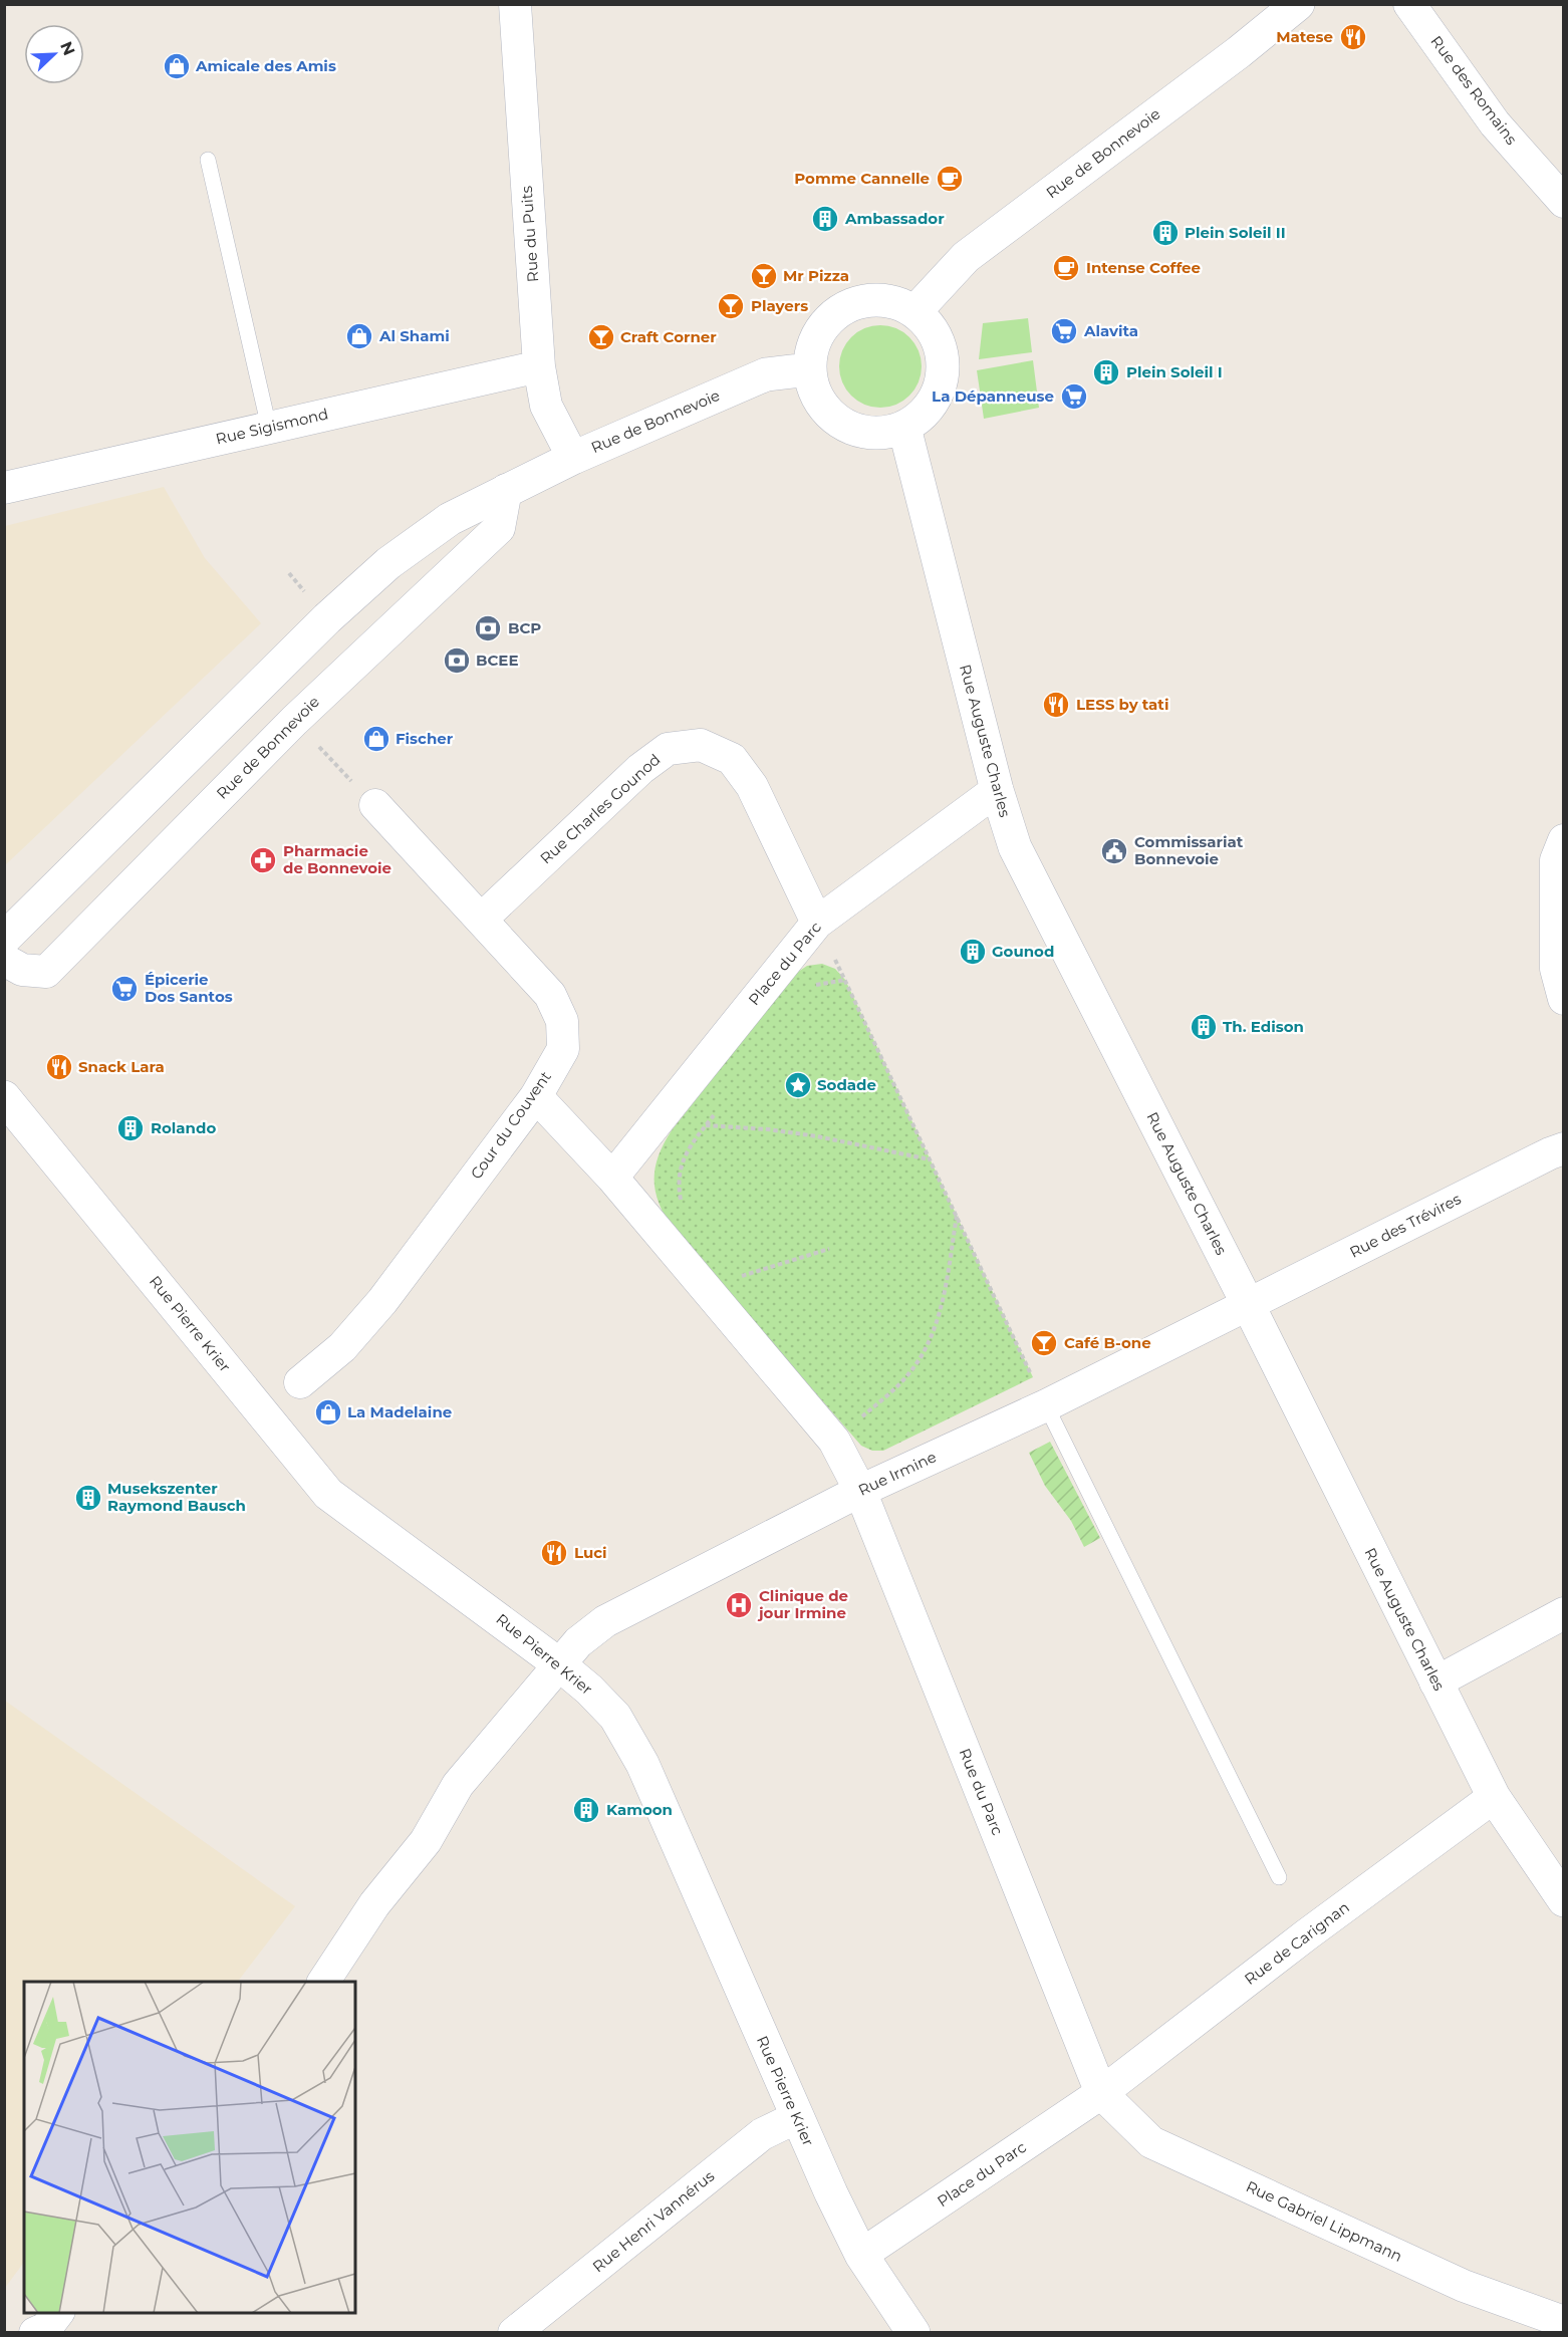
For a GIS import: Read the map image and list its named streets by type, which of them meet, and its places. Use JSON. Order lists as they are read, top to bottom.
{
  "streets": {
    "main road": ["Rue de Bonnevoie", "Rue Auguste Charles", "Rue Pierre Krier"],
    "street": [
      "Rue des Romains",
      "Rue du Puits",
      "Rue Sigismond",
      "Rue Charles Gounod",
      "Place du Parc",
      "Cour du Couvent",
      "Rue des Trévires",
      "Rue Irmine",
      "Rue du Parc",
      "Rue de Carignan",
      "Rue Henri Vannérus",
      "Rue Gabriel Lippmann"
    ]
  },
  "crossings": [
    ["Rue de Bonnevoie", "Rue du Puits"],
    ["Rue de Bonnevoie", "Rue Auguste Charles"],
    ["Rue du Puits", "Rue Sigismond"],
    ["Rue Auguste Charles", "Place du Parc"],
    ["Rue Auguste Charles", "Rue des Trévires"],
    ["Rue Auguste Charles", "Rue Irmine"],
    ["Rue Auguste Charles", "Rue de Carignan"],
    ["Rue Charles Gounod", "Place du Parc"],
    ["Rue Charles Gounod", "Cour du Couvent"],
    ["Place du Parc", "Rue Pierre Krier"],
    ["Place du Parc", "Rue du Parc"],
    ["Place du Parc", "Rue de Carignan"],
    ["Place du Parc", "Rue Gabriel Lippmann"],
    ["Rue des Trévires", "Rue Irmine"],
    ["Rue Pierre Krier", "Rue Irmine"],
    ["Rue Pierre Krier", "Rue Henri Vannérus"],
    ["Rue Irmine", "Rue du Parc"],
    ["Rue du Parc", "Rue de Carignan"],
    ["Rue du Parc", "Rue Gabriel Lippmann"],
    ["Rue de Carignan", "Rue Gabriel Lippmann"]
  ],
  "places": {
    "restaurant": [
      "Matese",
      "LESS by tati",
      "Snack Lara",
      "Luci"
    ],
    "shop": [
      "Amicale des Amis",
      "Al Shami",
      "Fischer",
      "La Madelaine"
    ],
    "cafe": ["Pomme Cannelle", "Intense Coffee"],
    "building": [
      "Ambassador",
      "Plein Soleil II",
      "Plein Soleil I",
      "Gounod",
      "Th. Edison",
      "Rolando",
      "Musekszenter Raymond Bausch",
      "Kamoon"
    ],
    "bar": [
      "Mr Pizza",
      "Players",
      "Craft Corner",
      "Café B-one"
    ],
    "supermarket": ["Alavita", "La Dépanneuse", "Épicerie Dos Santos"],
    "bank": ["BCP", "BCEE"],
    "public building": ["Commissariat Bonnevoie"],
    "pharmacy": ["Pharmacie de Bonnevoie"],
    "place": ["Sodade"],
    "hospital": ["Clinique de jour Irmine"]
  },
  "north": "top right"
}
